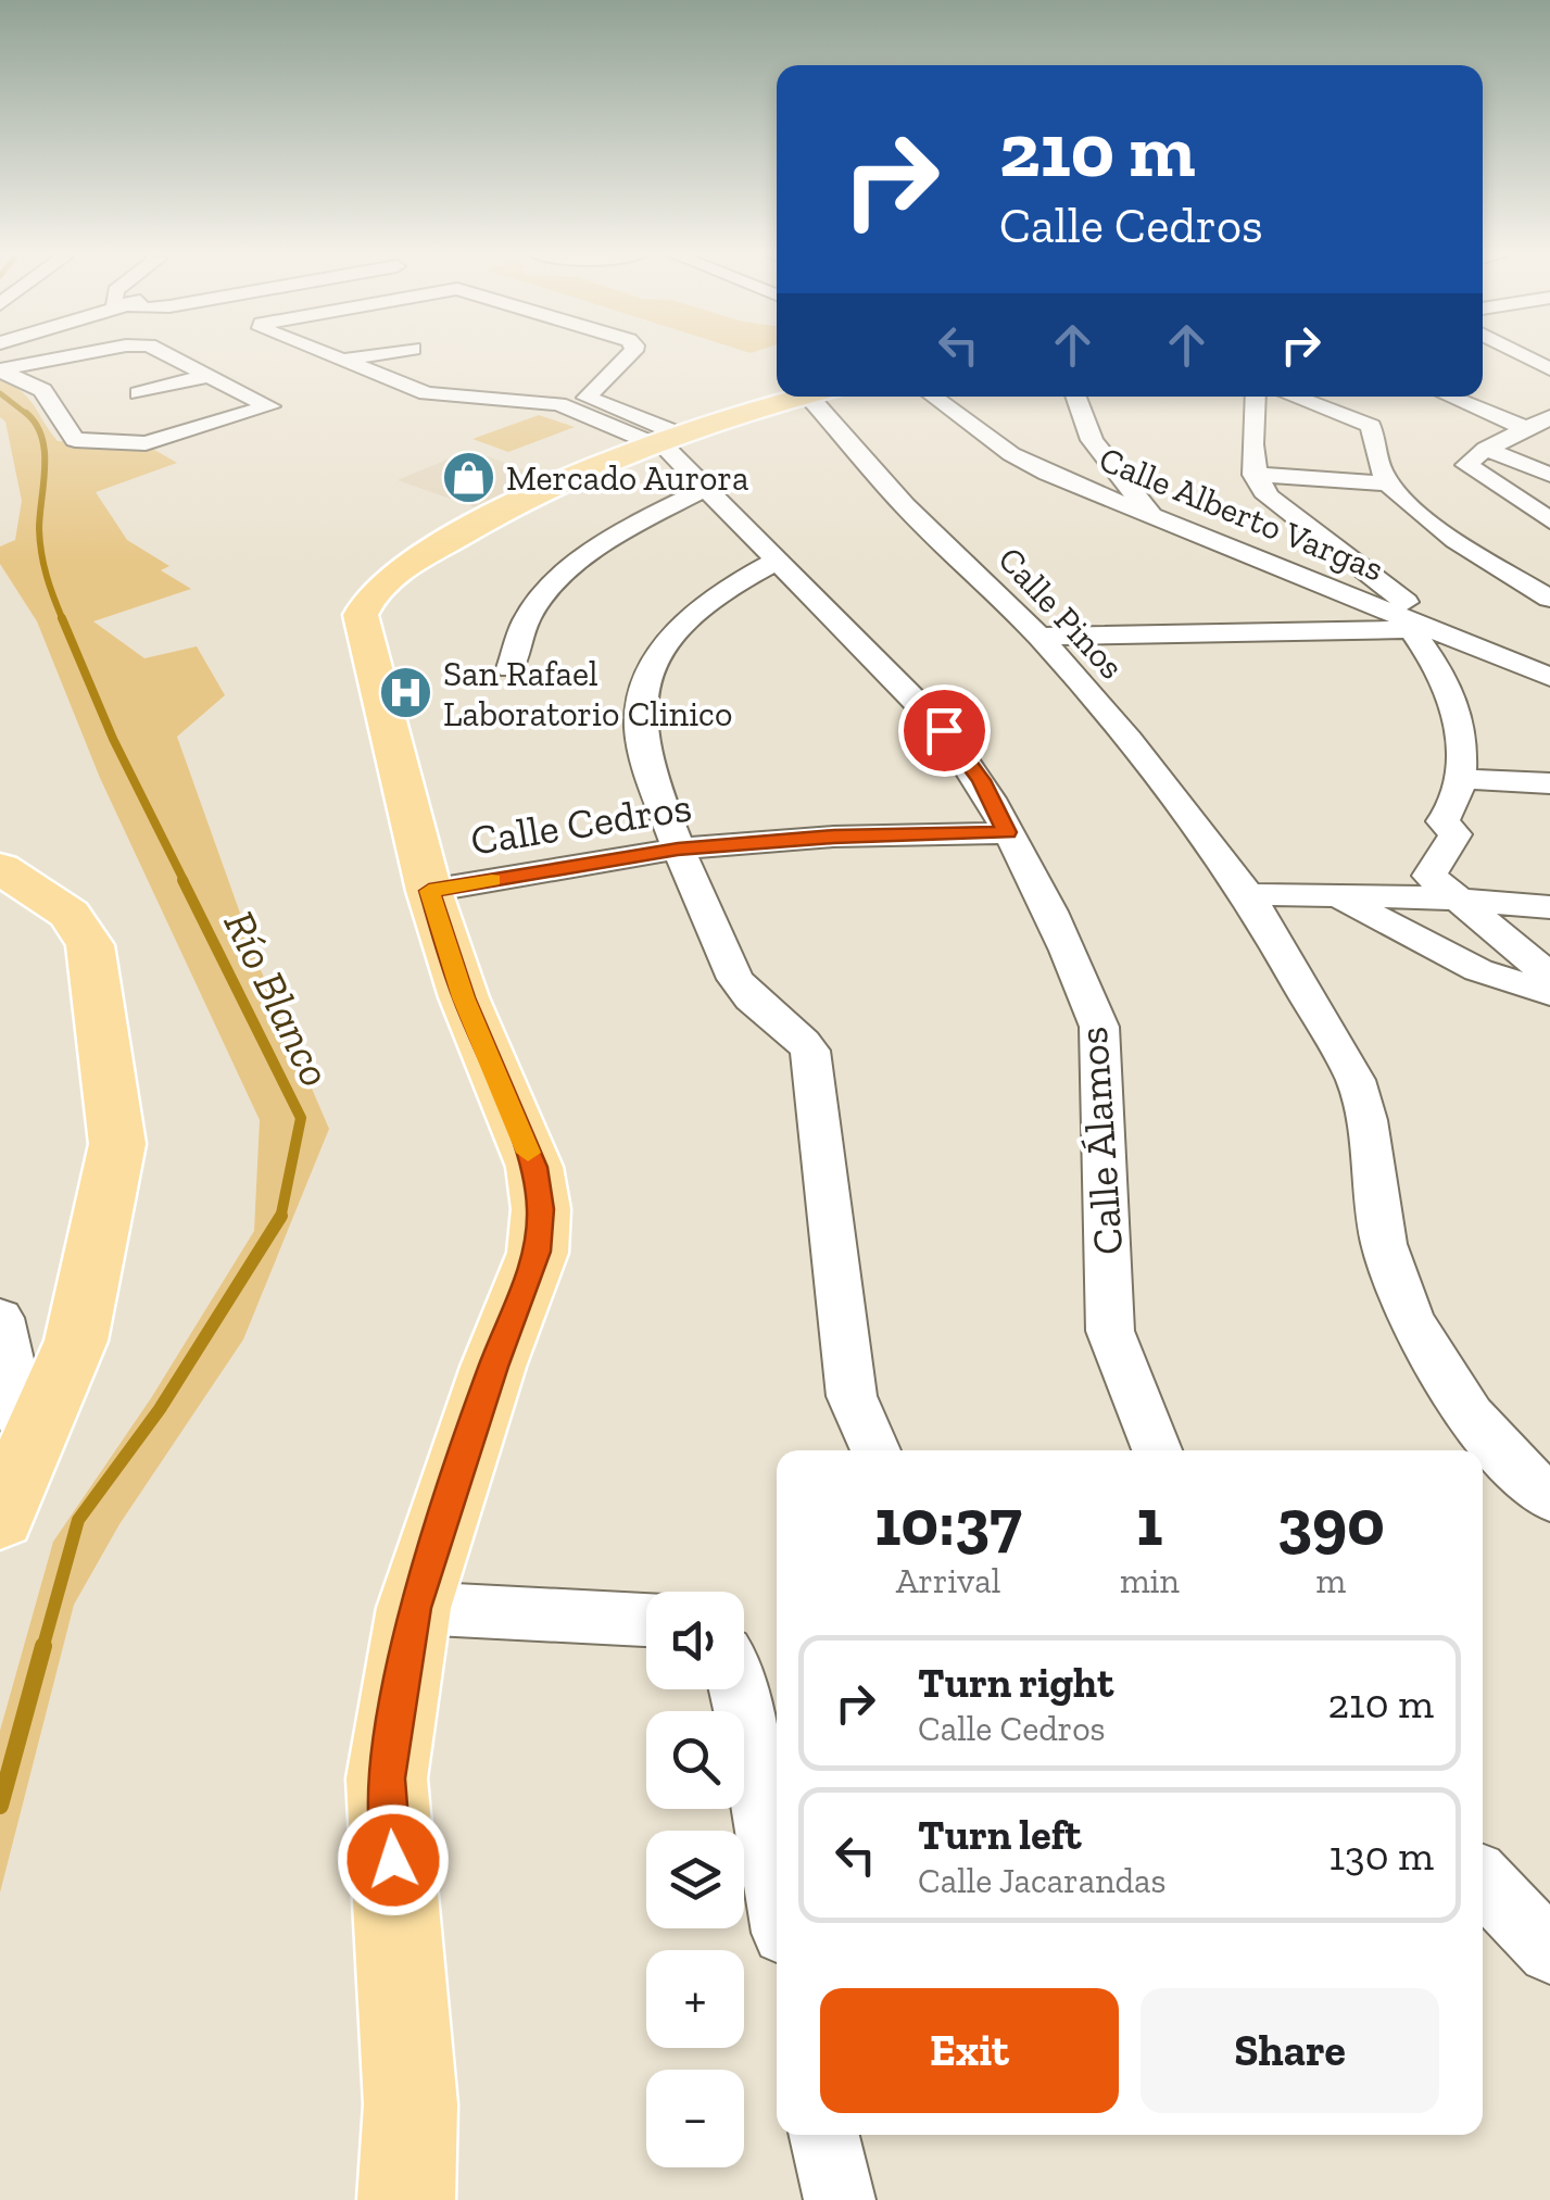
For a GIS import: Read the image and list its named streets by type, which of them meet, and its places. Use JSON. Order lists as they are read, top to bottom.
{
  "streets": {
    "street": [
      "Calle Alberto Vargas",
      "Calle Pinos",
      "Calle Cedros",
      "Calle Álamos"
    ]
  },
  "crossings": [
    ["Calle Cedros", "Calle Álamos"]
  ],
  "water": ["Río Blanco"],
  "places": {
    "shop": ["Mercado Aurora"],
    "hospital": ["San Rafael Laboratorio Clinico"]
  },
  "page": {
    "turn": ["210 m", "Calle Cedros"],
    "eta": [
      "10:37",
      "Arrival",
      "1",
      "min",
      "390",
      "m"
    ],
    "map_buttons": ["+", "−"],
    "list": [
      {
        "name": "Turn right",
        "note": "Calle Cedros",
        "value": "210 m"
      },
      {
        "name": "Turn left",
        "note": "Calle Jacarandas",
        "value": "130 m"
      }
    ],
    "buttons": ["Exit", "Share"]
  }
}
